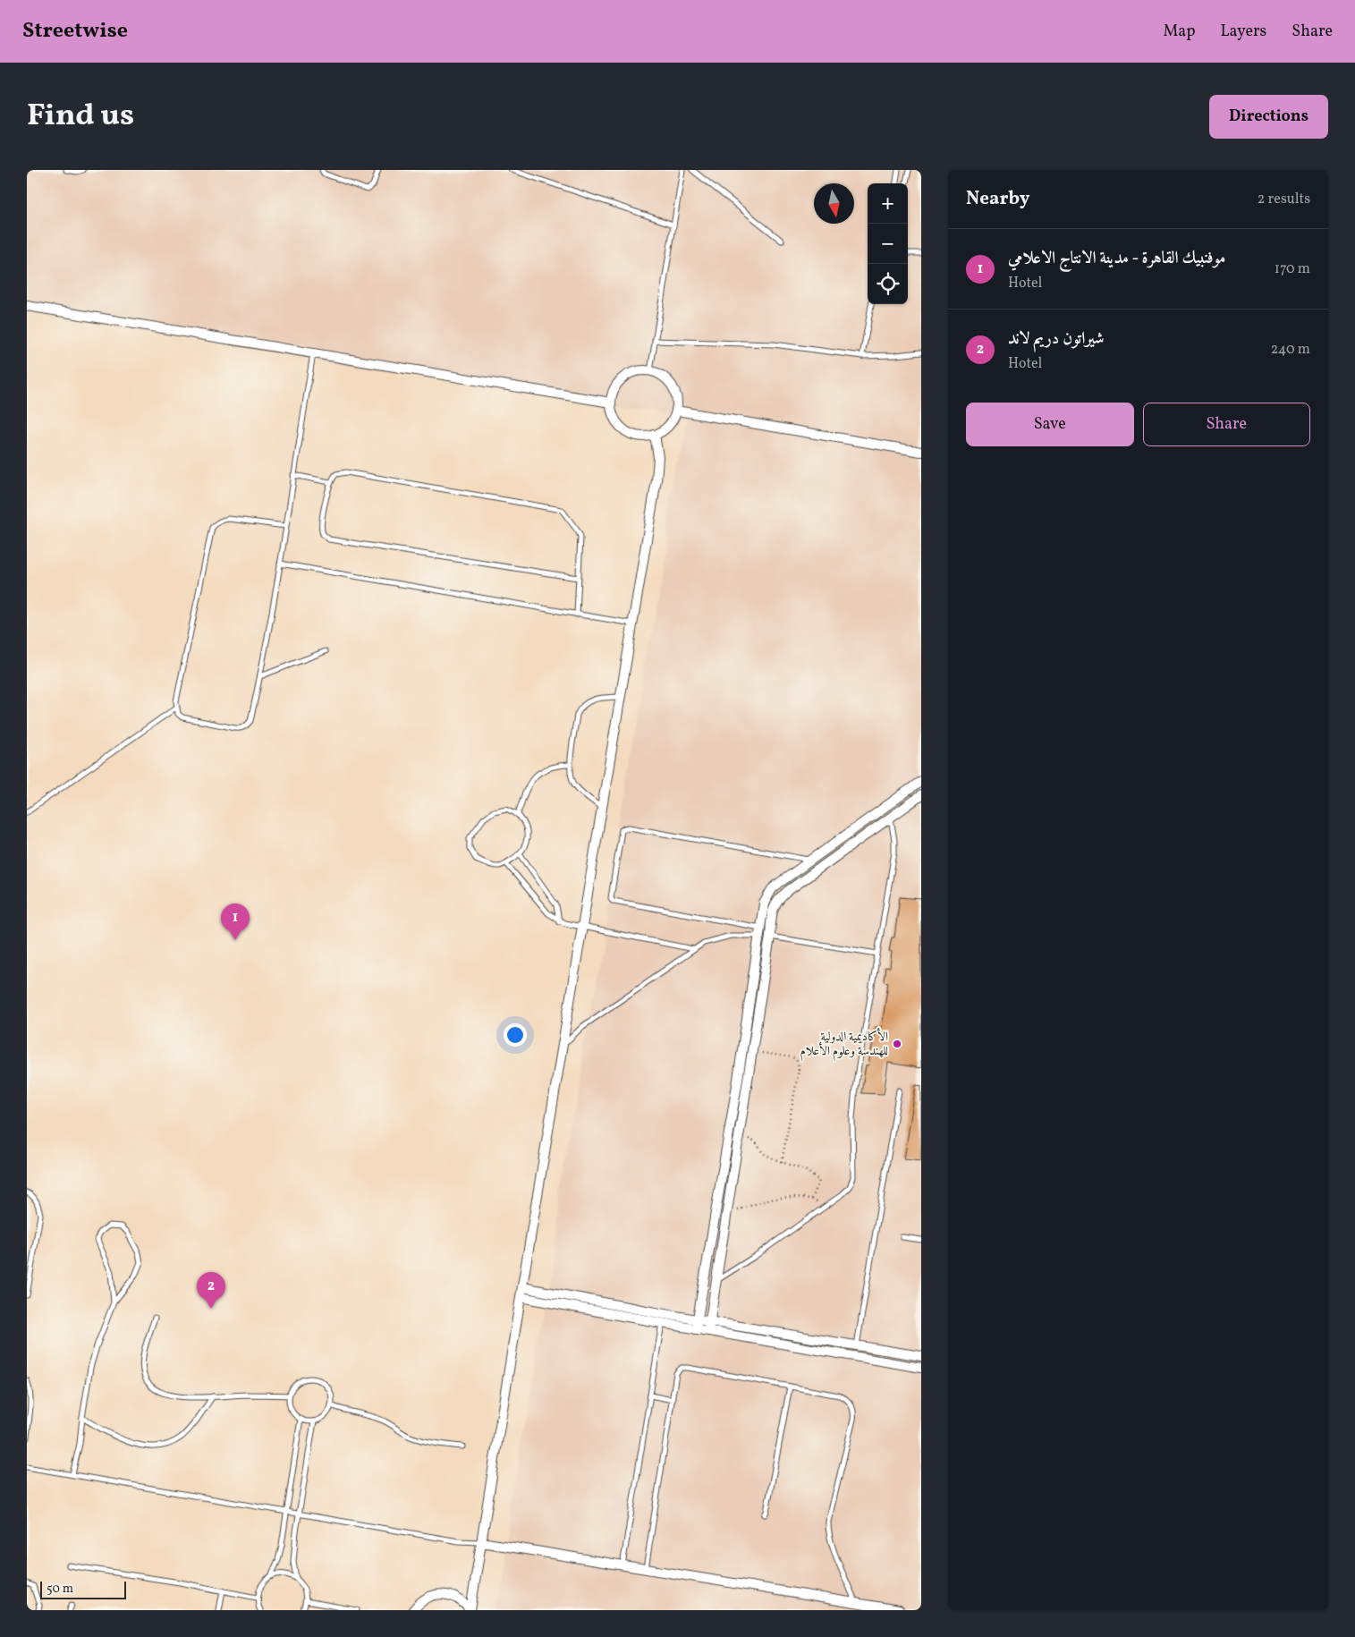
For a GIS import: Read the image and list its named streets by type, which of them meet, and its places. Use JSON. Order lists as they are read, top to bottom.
{
  "places": ["الأكاديمية الدولية للهندسة وعلوم الأعلام"],
  "scale_bar": "50 m",
  "north": "bottom",
  "page": {
    "header": "Streetwise",
    "nav": ["Map", "Layers", "Share"],
    "title": "Find us",
    "buttons": [
      "Directions",
      ["Save", "Share"]
    ],
    "heading": ["Nearby", "2 results"],
    "map_buttons": ["+", "−"],
    "list": [
      {
        "mark": "1",
        "name": "موفنبيك القاهرة - مدينة الانتاج الاعلامي",
        "note": "Hotel",
        "value": "170 m"
      },
      {
        "mark": "2",
        "name": "شيراتون دريم لاند",
        "note": "Hotel",
        "value": "240 m"
      }
    ],
    "pins": ["1", "2"],
    "scale": "50 m"
  }
}
